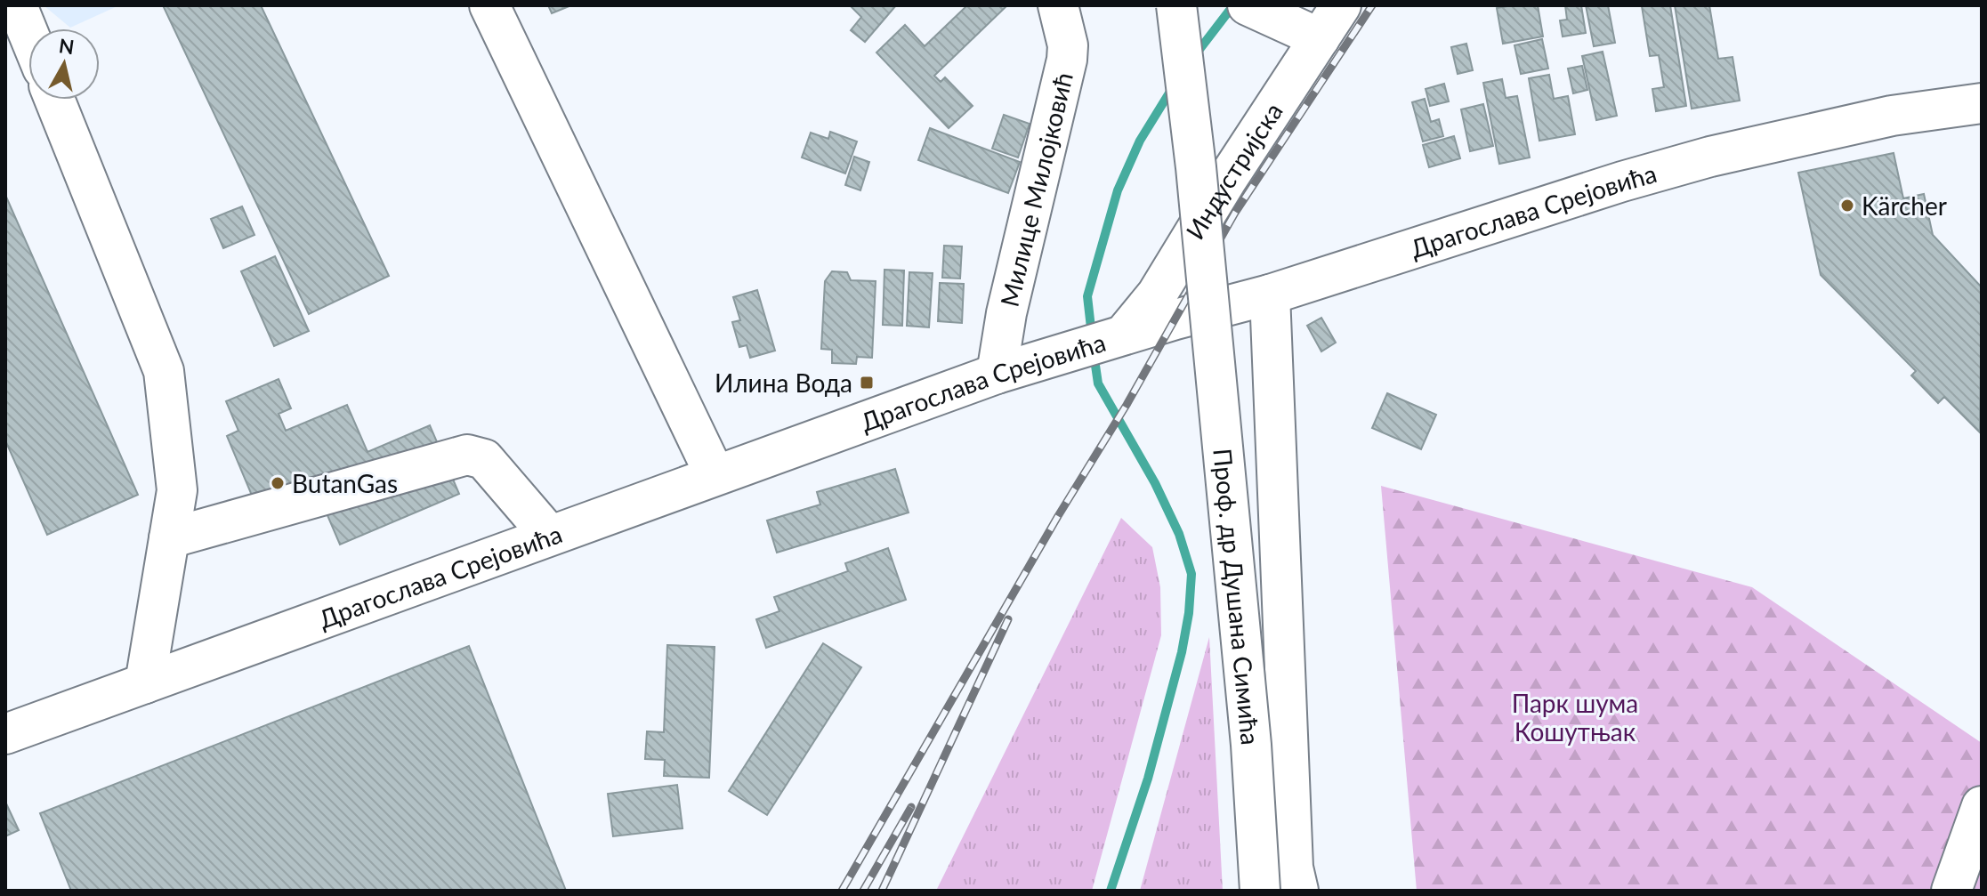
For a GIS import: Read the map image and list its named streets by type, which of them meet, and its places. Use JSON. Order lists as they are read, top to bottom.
{
  "streets": {
    "street": [
      "Индустријска",
      "Милице Милојковић",
      "Драгослава Срејовића",
      "Проф. др Душана Симића"
    ]
  },
  "crossings": [
    ["Индустријска", "Драгослава Срејовића"],
    ["Милице Милојковић", "Драгослава Срејовића"]
  ],
  "parks": ["Парк шума Кошутњак"],
  "places": {
    "other": ["Kärcher", "ButanGas"],
    "transit": ["Илина Вода"]
  },
  "north": "top"
}
